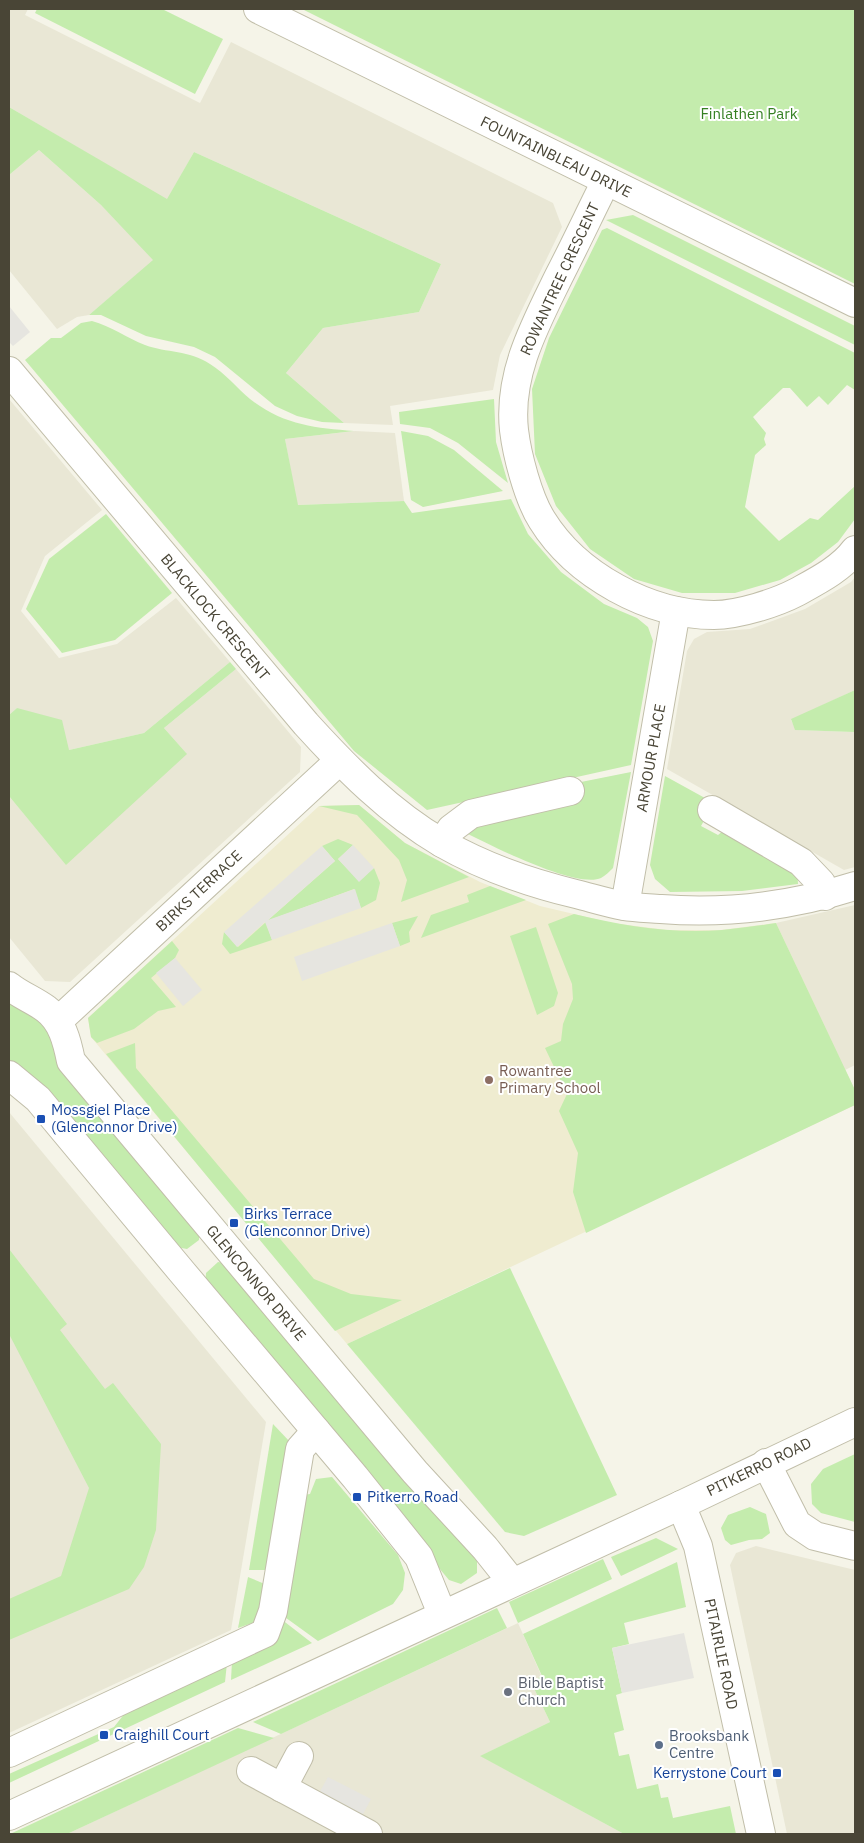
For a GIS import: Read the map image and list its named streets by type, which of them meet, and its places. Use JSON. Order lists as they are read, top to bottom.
{
  "streets": {
    "street": [
      "FOUNTAINBLEAU DRIVE",
      "ROWANTREE CRESCENT",
      "BLACKLOCK CRESCENT",
      "ARMOUR PLACE",
      "BIRKS TERRACE",
      "GLENCONNOR DRIVE",
      "PITKERRO ROAD",
      "PITAIRLIE ROAD"
    ]
  },
  "crossings": [
    ["FOUNTAINBLEAU DRIVE", "ROWANTREE CRESCENT"],
    ["ROWANTREE CRESCENT", "ARMOUR PLACE"],
    ["BLACKLOCK CRESCENT", "ARMOUR PLACE"],
    ["BLACKLOCK CRESCENT", "BIRKS TERRACE"],
    ["BIRKS TERRACE", "GLENCONNOR DRIVE"],
    ["GLENCONNOR DRIVE", "PITKERRO ROAD"],
    ["PITKERRO ROAD", "PITAIRLIE ROAD"]
  ],
  "parks": ["Finlathen Park"],
  "places": {
    "other": ["Rowantree Primary School", "Bible Baptist Church", "Brooksbank Centre"],
    "transit": [
      "Mossgiel Place (Glenconnor Drive)",
      "Birks Terrace (Glenconnor Drive)",
      "Pitkerro Road",
      "Craighill Court",
      "Kerrystone Court"
    ]
  }
}
